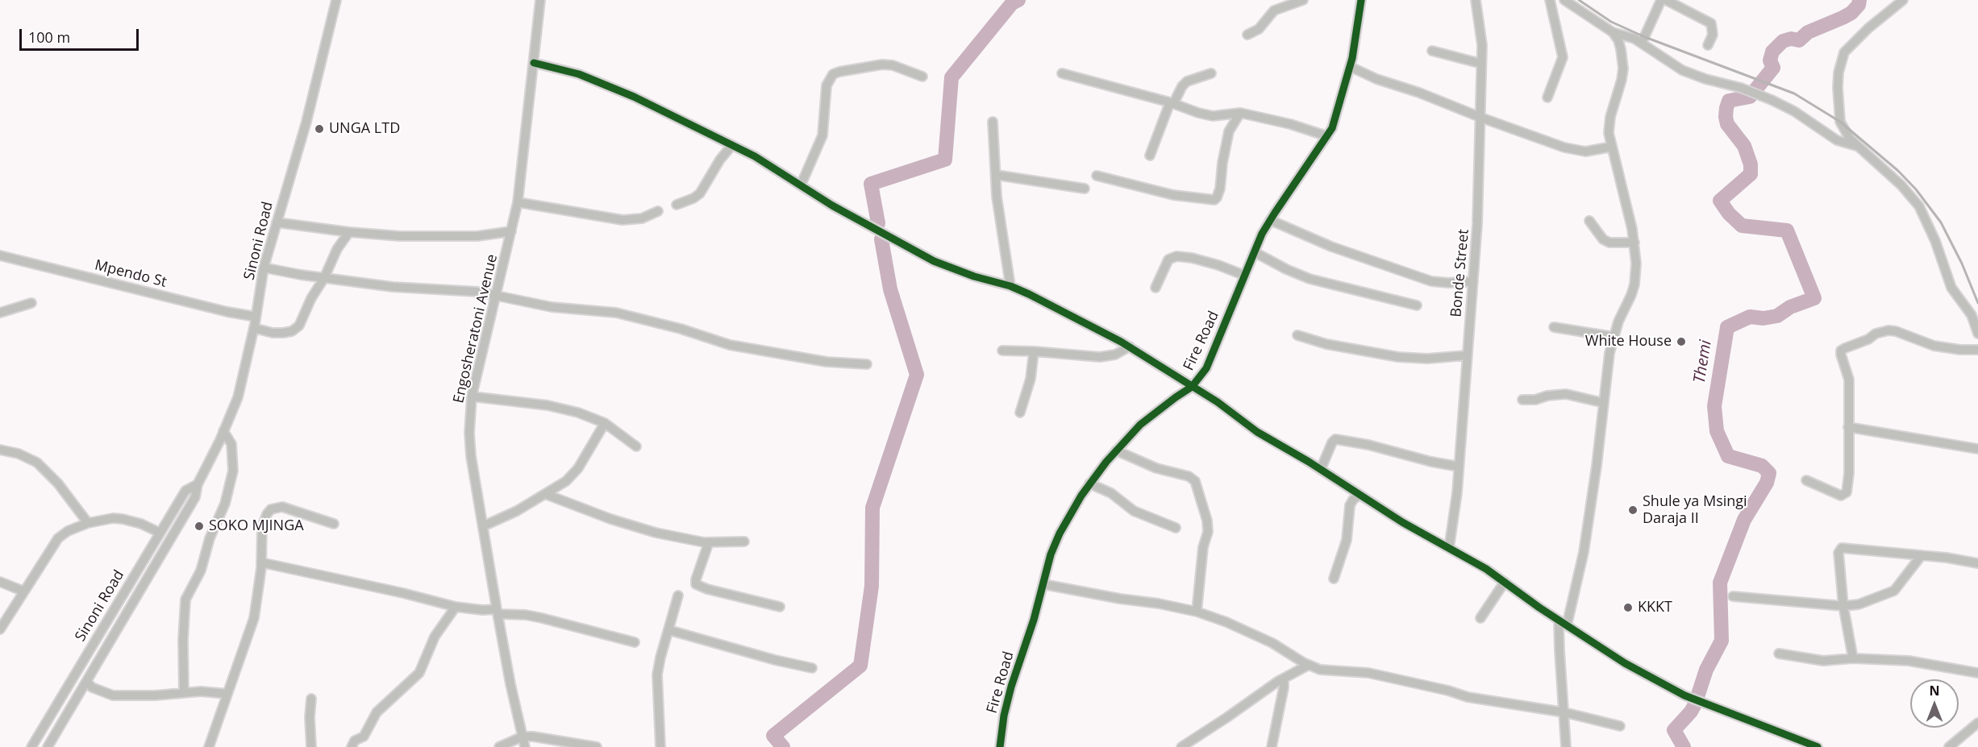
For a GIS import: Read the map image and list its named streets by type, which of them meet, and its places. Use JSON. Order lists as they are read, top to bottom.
{
  "streets": {
    "street": [
      "Sinoni Road",
      "Bonde Street",
      "Mpendo St",
      "Engosheratoni Avenue",
      "Fire Road"
    ]
  },
  "crossings": [
    ["Sinoni Road", "Mpendo St"]
  ],
  "water": ["Themi"],
  "places": [
    "UNGA LTD",
    "White House",
    "Shule ya Msingi Daraja II",
    "SOKO MJINGA",
    "KKKT"
  ],
  "scale_bar": "100 m",
  "north": "top"
}
